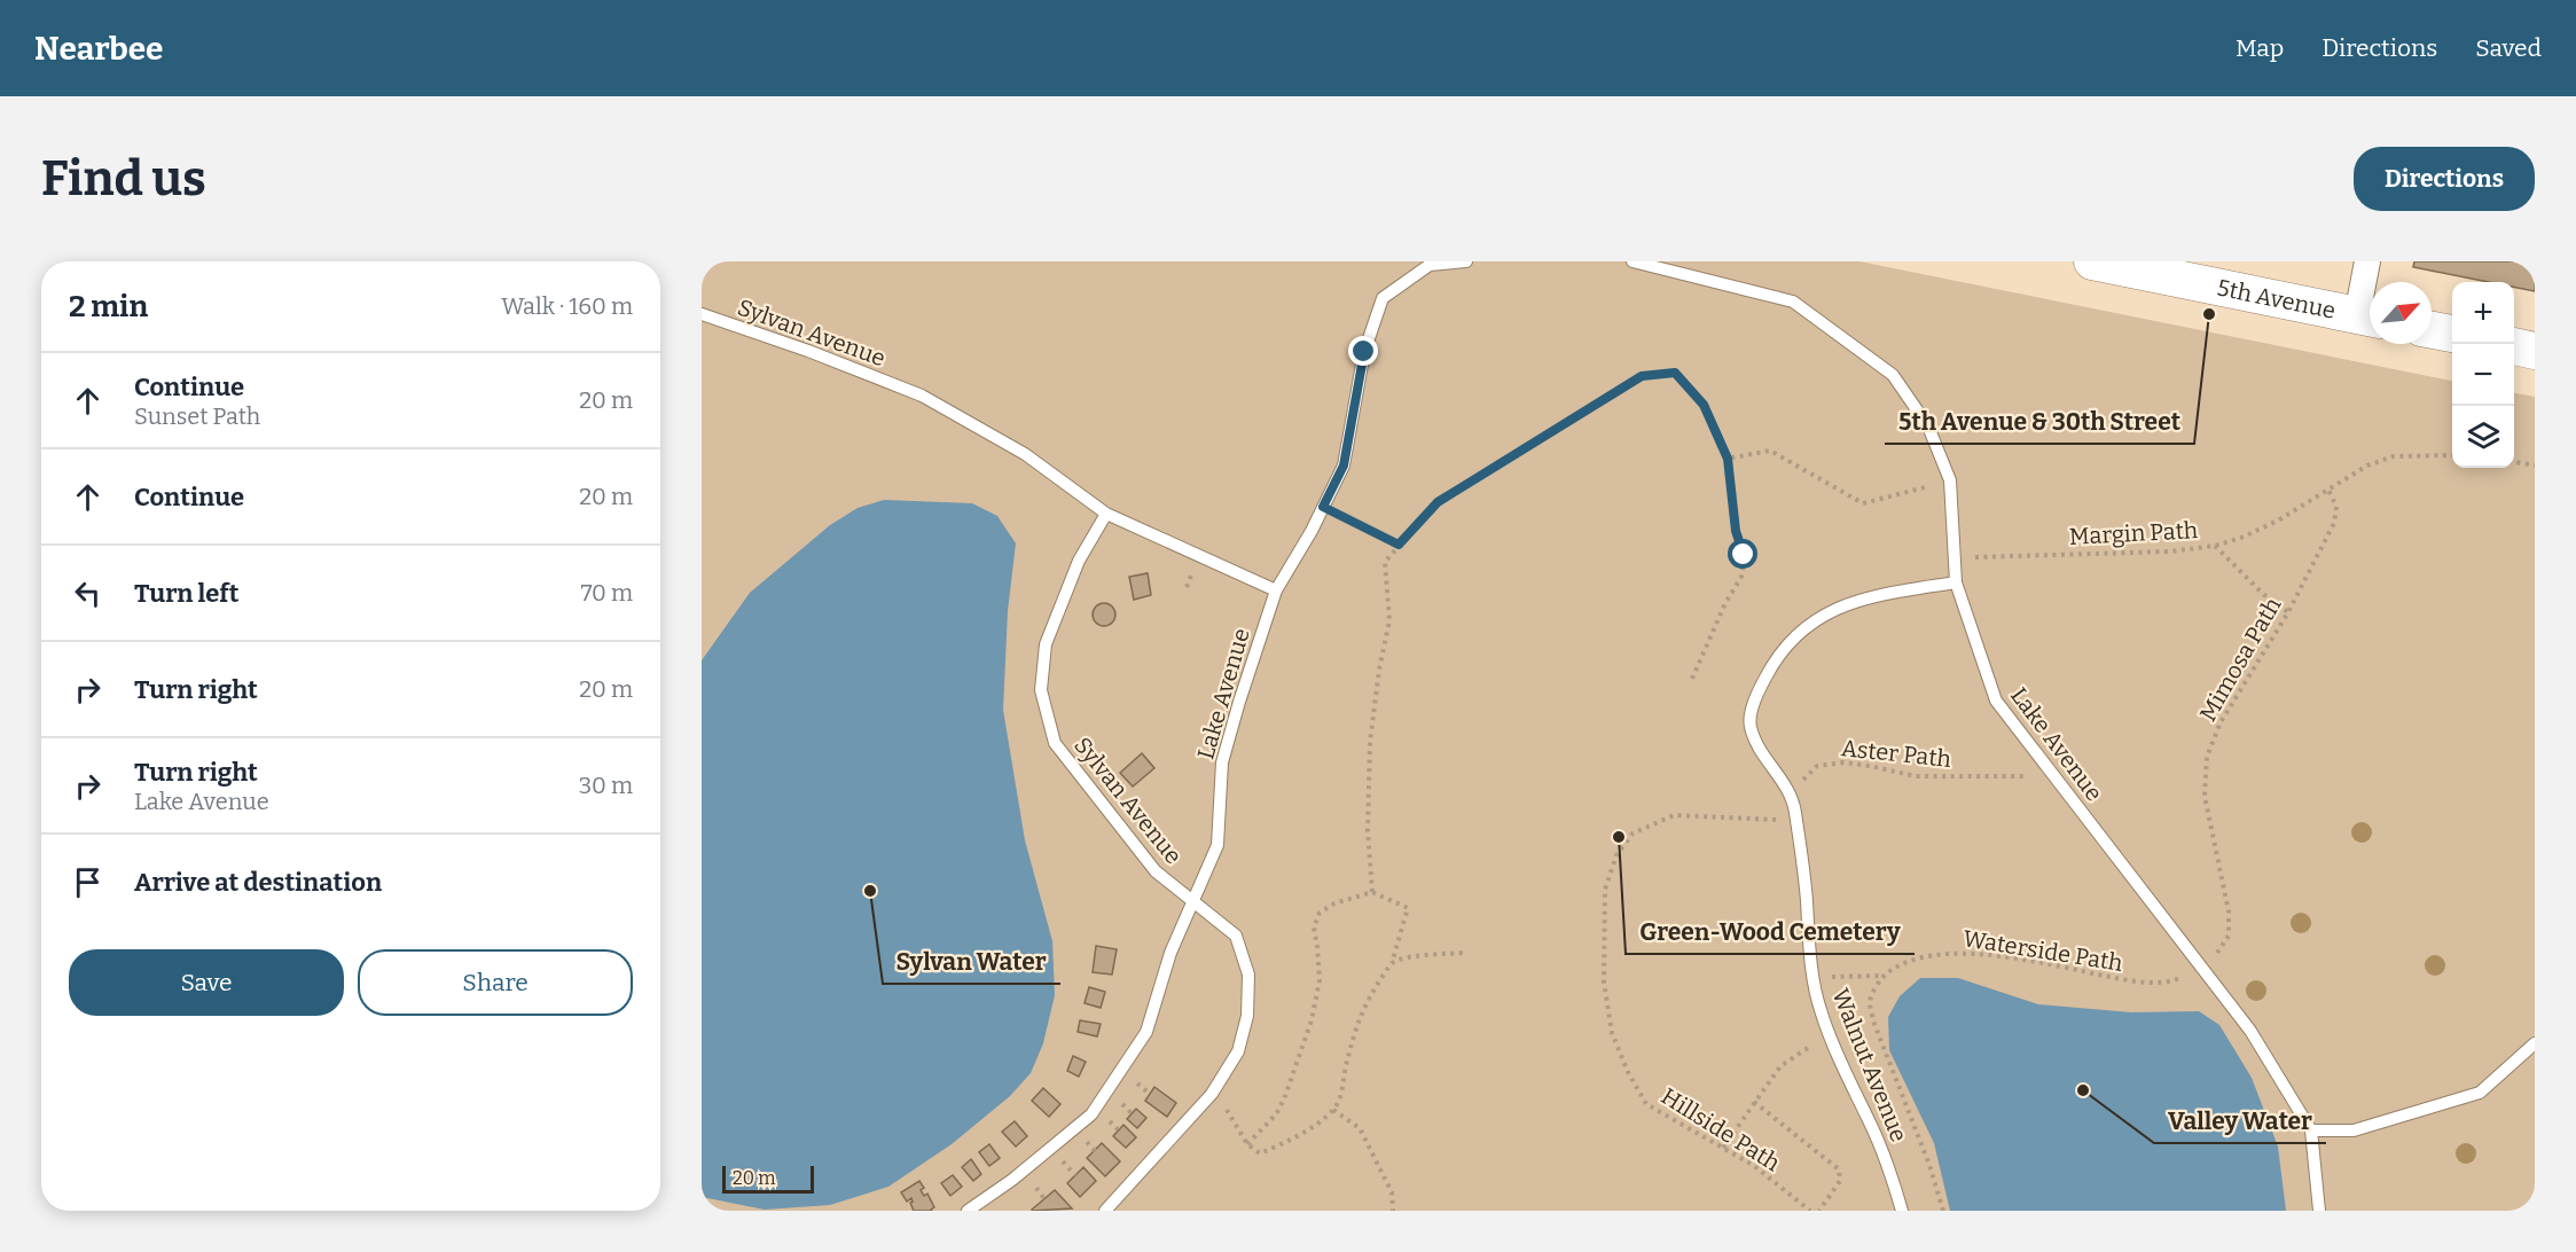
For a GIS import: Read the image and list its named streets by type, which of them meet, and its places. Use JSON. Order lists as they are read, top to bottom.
{
  "streets": {
    "street": ["5th Avenue"],
    "lane": ["Sylvan Avenue", "Lake Avenue", "Walnut Avenue"],
    "path": [
      "Margin Path",
      "Mimosa Path",
      "Aster Path",
      "Waterside Path",
      "Hillside Path"
    ]
  },
  "crossings": [
    ["Sylvan Avenue", "Lake Avenue"],
    ["Margin Path", "Mimosa Path"],
    ["Margin Path", "Lake Avenue"],
    ["Mimosa Path", "Lake Avenue"],
    ["Mimosa Path", "Waterside Path"],
    ["Lake Avenue", "Aster Path"],
    ["Lake Avenue", "Waterside Path"],
    ["Lake Avenue", "Walnut Avenue"],
    ["Aster Path", "Walnut Avenue"],
    ["Walnut Avenue", "Hillside Path"]
  ],
  "places": [
    "5th Avenue & 30th Street",
    "Green-Wood Cemetery",
    "Sylvan Water",
    "Valley Water"
  ],
  "scale_bar": "20 m",
  "north": "top right",
  "page": {
    "header": "Nearbee",
    "nav": ["Map", "Directions", "Saved"],
    "buttons": [
      "Directions",
      ["Save", "Share"]
    ],
    "title": "Find us",
    "heading": ["2 min", "Walk · 160 m"],
    "map_buttons": ["+", "−"],
    "list": [
      ["Continue", "Sunset Path", "20 m"],
      ["Continue", "20 m"],
      ["Turn left", "70 m"],
      ["Turn right", "20 m"],
      ["Turn right", "Lake Avenue", "30 m"],
      "Arrive at destination"
    ],
    "scale": "20 m"
  }
}
